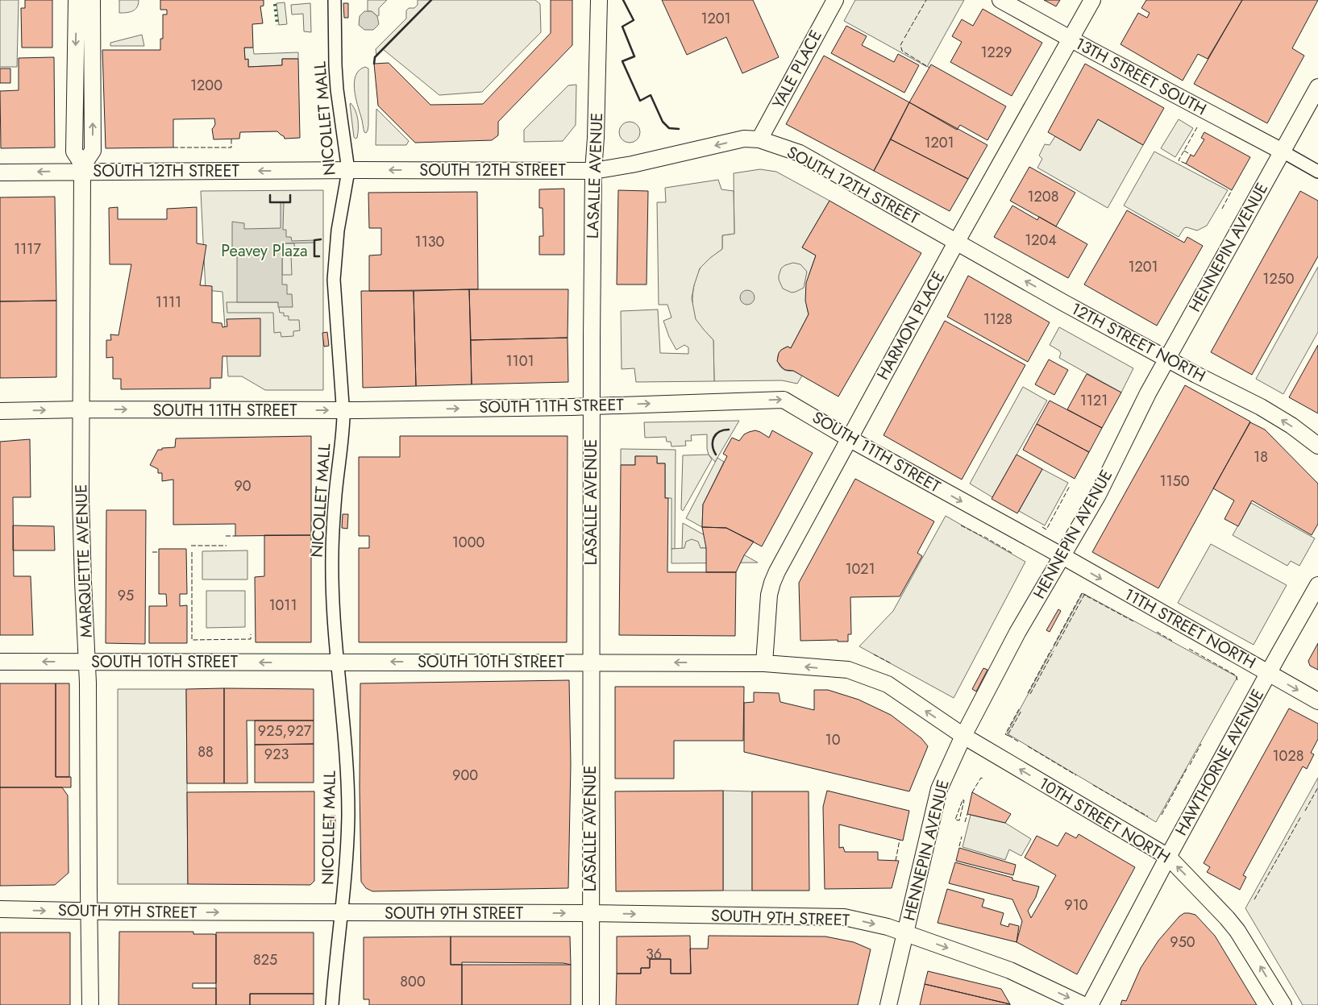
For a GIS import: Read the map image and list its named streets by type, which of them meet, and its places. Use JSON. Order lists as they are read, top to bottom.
{
  "streets": {
    "street": [
      "YALE PLACE",
      "13TH STREET SOUTH",
      "NICOLLET MALL",
      "SOUTH 12TH STREET",
      "LASALLE AVENUE",
      "HENNEPIN AVENUE",
      "HARMON PLACE",
      "12TH STREET NORTH",
      "SOUTH 11TH STREET",
      "MARQUETTE AVENUE",
      "11TH STREET NORTH",
      "SOUTH 10TH STREET",
      "HAWTHORNE AVENUE",
      "10TH STREET NORTH",
      "SOUTH 9TH STREET"
    ]
  },
  "crossings": [
    ["YALE PLACE", "SOUTH 12TH STREET"],
    ["13TH STREET SOUTH", "HENNEPIN AVENUE"],
    ["13TH STREET SOUTH", "HARMON PLACE"],
    ["NICOLLET MALL", "SOUTH 12TH STREET"],
    ["NICOLLET MALL", "SOUTH 11TH STREET"],
    ["NICOLLET MALL", "SOUTH 10TH STREET"],
    ["NICOLLET MALL", "SOUTH 9TH STREET"],
    ["SOUTH 12TH STREET", "LASALLE AVENUE"],
    ["SOUTH 12TH STREET", "HARMON PLACE"],
    ["SOUTH 12TH STREET", "12TH STREET NORTH"],
    ["SOUTH 12TH STREET", "MARQUETTE AVENUE"],
    ["LASALLE AVENUE", "SOUTH 11TH STREET"],
    ["LASALLE AVENUE", "SOUTH 10TH STREET"],
    ["LASALLE AVENUE", "SOUTH 9TH STREET"],
    ["HENNEPIN AVENUE", "12TH STREET NORTH"],
    ["HENNEPIN AVENUE", "SOUTH 11TH STREET"],
    ["HENNEPIN AVENUE", "11TH STREET NORTH"],
    ["HENNEPIN AVENUE", "SOUTH 10TH STREET"],
    ["HENNEPIN AVENUE", "10TH STREET NORTH"],
    ["HENNEPIN AVENUE", "SOUTH 9TH STREET"],
    ["HARMON PLACE", "12TH STREET NORTH"],
    ["HARMON PLACE", "SOUTH 11TH STREET"],
    ["HARMON PLACE", "SOUTH 10TH STREET"],
    ["SOUTH 11TH STREET", "MARQUETTE AVENUE"],
    ["SOUTH 11TH STREET", "11TH STREET NORTH"],
    ["MARQUETTE AVENUE", "SOUTH 10TH STREET"],
    ["MARQUETTE AVENUE", "SOUTH 9TH STREET"],
    ["11TH STREET NORTH", "HAWTHORNE AVENUE"],
    ["SOUTH 10TH STREET", "10TH STREET NORTH"],
    ["HAWTHORNE AVENUE", "10TH STREET NORTH"]
  ],
  "one_way": [
    "SOUTH 12TH STREET",
    "12TH STREET NORTH",
    "SOUTH 11TH STREET",
    "11TH STREET NORTH",
    "SOUTH 10TH STREET",
    "10TH STREET NORTH",
    "SOUTH 9TH STREET"
  ],
  "parks": ["Peavey Plaza"],
  "house_numbers": [
    "1201",
    "1229",
    "1200",
    "1201",
    "1208",
    "1204",
    "1130",
    "1117",
    "1201",
    "1250",
    "1111",
    "1128",
    "1101",
    "1121",
    "18",
    "1150",
    "90",
    "1000",
    "1021",
    "95",
    "1011",
    "925,927",
    "10",
    "88",
    "923",
    "1028",
    "900",
    "910",
    "950",
    "36",
    "825",
    "800"
  ]
}
